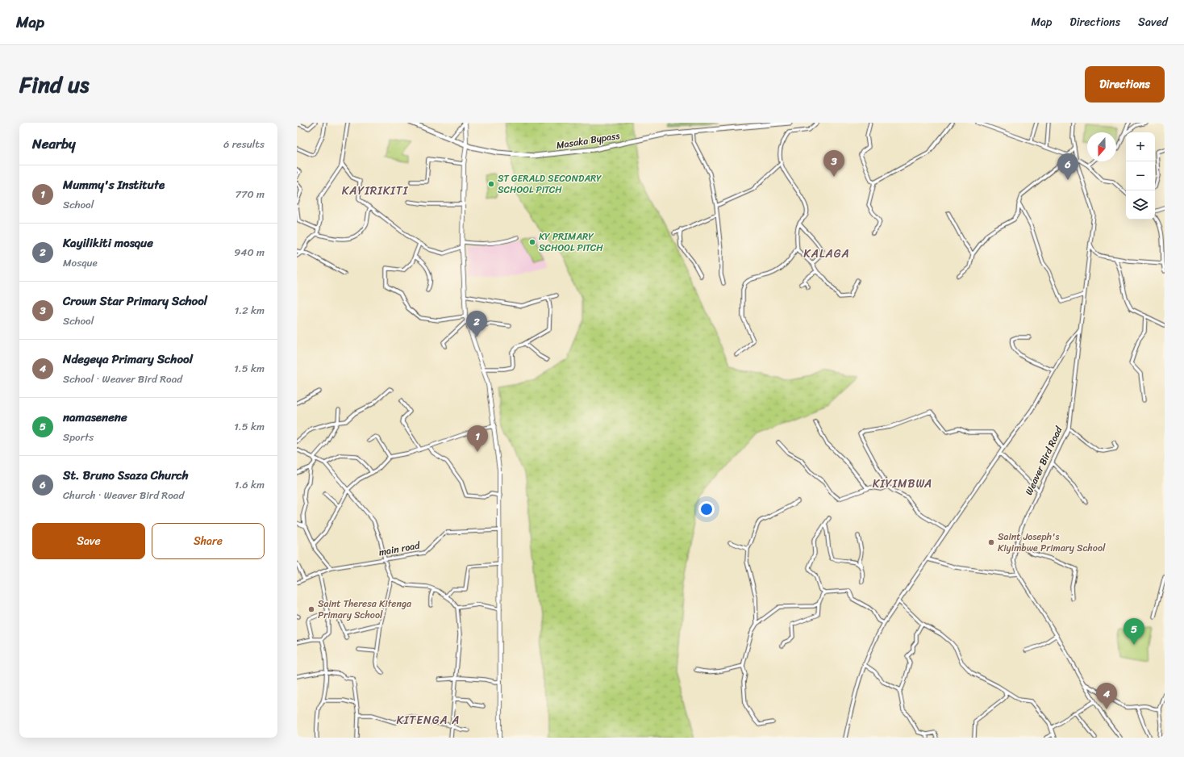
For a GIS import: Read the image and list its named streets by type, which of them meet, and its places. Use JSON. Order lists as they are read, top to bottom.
{
  "streets": {
    "highway": ["Masaka Bypass"],
    "street": ["Weaver Bird Road", "main road"]
  },
  "districts": [
    "KAYIRIKITI",
    "KALAGA",
    "KIYIMBWA",
    "KITENGA A"
  ],
  "places": [
    "ST GERALD SECONDARY SCHOOL PITCH",
    "KY PRIMARY SCHOOL PITCH",
    "Saint Joseph's Kiyimbwe Primary School",
    "Saint Theresa Kitenga Primary School"
  ],
  "north": "bottom",
  "page": {
    "header": "Map",
    "nav": ["Map", "Directions", "Saved"],
    "title": "Find us",
    "buttons": [
      "Directions",
      ["Save", "Share"]
    ],
    "heading": ["Nearby", "6 results"],
    "map_buttons": ["+", "−"],
    "pins": [
      "3",
      "6",
      "2",
      "1",
      "5",
      "4"
    ],
    "list": [
      {
        "mark": "1",
        "name": "Mummy's Institute",
        "note": "School",
        "value": "770 m"
      },
      {
        "mark": "2",
        "name": "Kayilikiti mosque",
        "note": "Mosque",
        "value": "940 m"
      },
      {
        "mark": "3",
        "name": "Crown Star Primary School",
        "note": "School",
        "value": "1.2 km"
      },
      {
        "mark": "4",
        "name": "Ndegeya Primary School",
        "note": "School · Weaver Bird Road",
        "value": "1.5 km"
      },
      {
        "mark": "5",
        "name": "namasenene",
        "note": "Sports",
        "value": "1.5 km"
      },
      {
        "mark": "6",
        "name": "St. Bruno Ssaza Church",
        "note": "Church · Weaver Bird Road",
        "value": "1.6 km"
      }
    ]
  }
}
